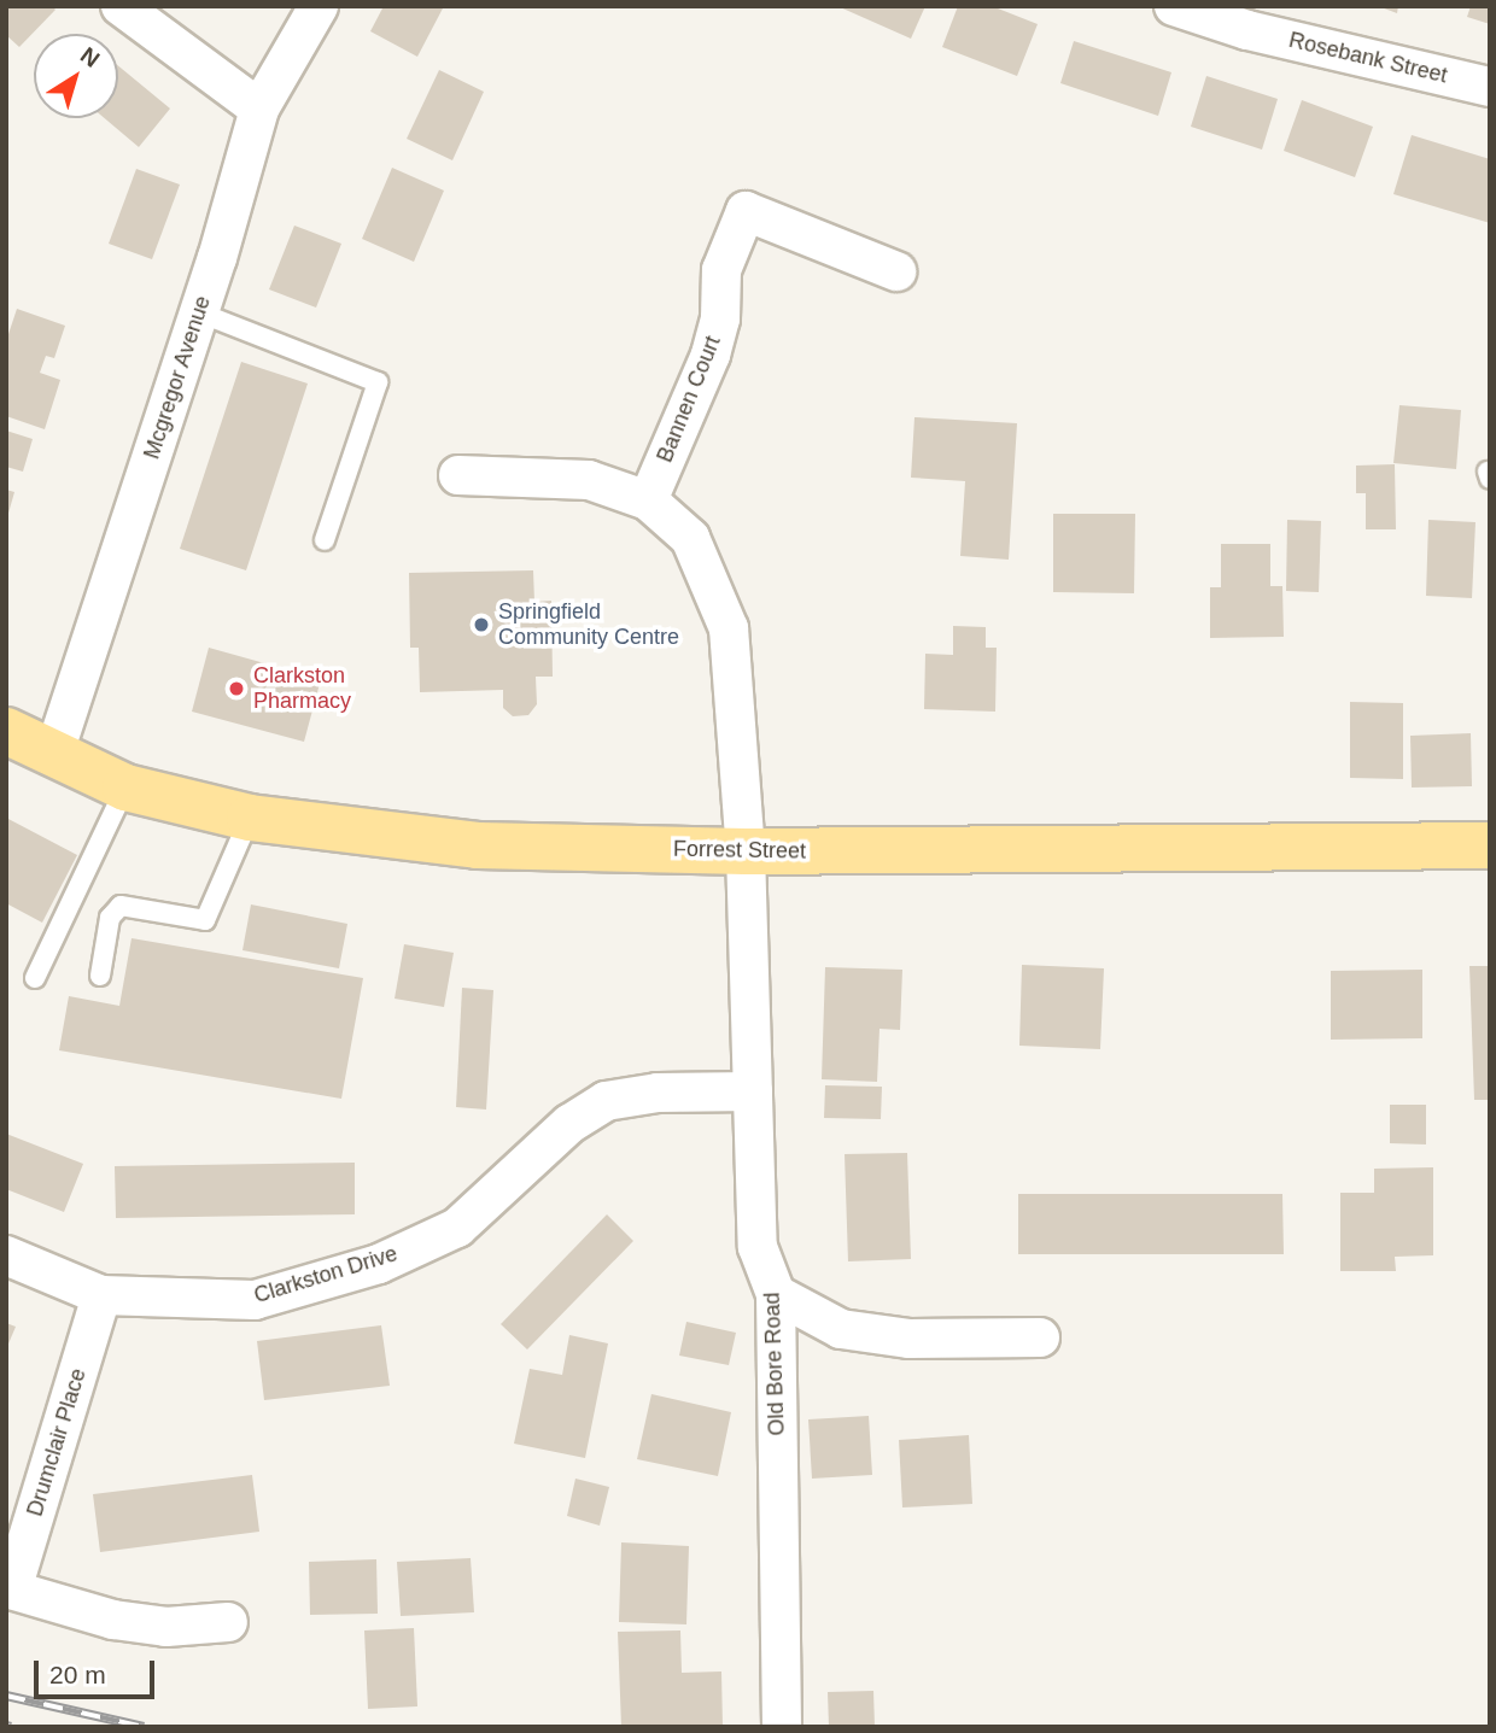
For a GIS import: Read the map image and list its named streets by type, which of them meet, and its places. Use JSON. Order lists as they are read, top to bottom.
{
  "streets": {
    "main road": ["Forrest Street"],
    "street": [
      "Rosebank Street",
      "Mcgregor Avenue",
      "Bannen Court",
      "Clarkston Drive",
      "Old Bore Road",
      "Drumclair Place"
    ]
  },
  "crossings": [
    ["Mcgregor Avenue", "Forrest Street"],
    ["Forrest Street", "Old Bore Road"],
    ["Clarkston Drive", "Old Bore Road"],
    ["Clarkston Drive", "Drumclair Place"]
  ],
  "places": ["Springfield Community Centre", "Clarkston Pharmacy"],
  "scale_bar": "20 m",
  "north": "top right"
}
